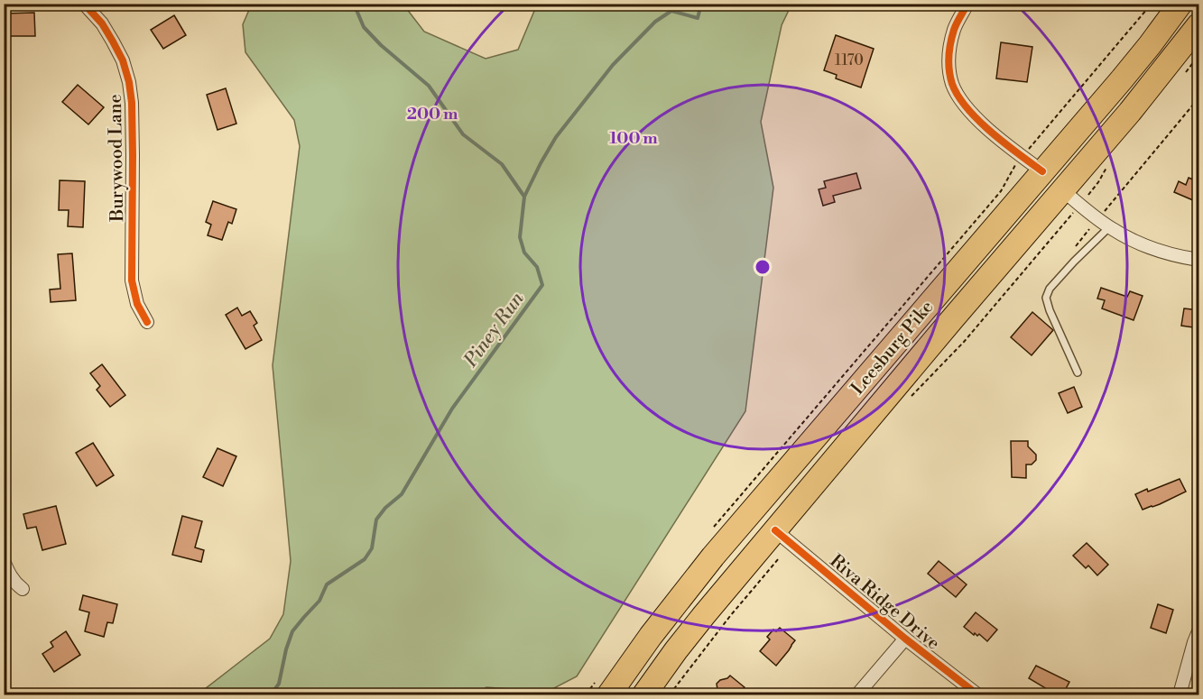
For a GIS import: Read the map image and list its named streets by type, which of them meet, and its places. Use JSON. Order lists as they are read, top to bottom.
{
  "streets": {
    "highway": ["Leesburg Pike"],
    "street": ["Burywood Lane", "Riva Ridge Drive"]
  },
  "crossings": [
    ["Leesburg Pike", "Riva Ridge Drive"]
  ],
  "water": ["Piney Run"],
  "house_numbers": ["1170"],
  "rings": ["200 m", "100 m"]
}
